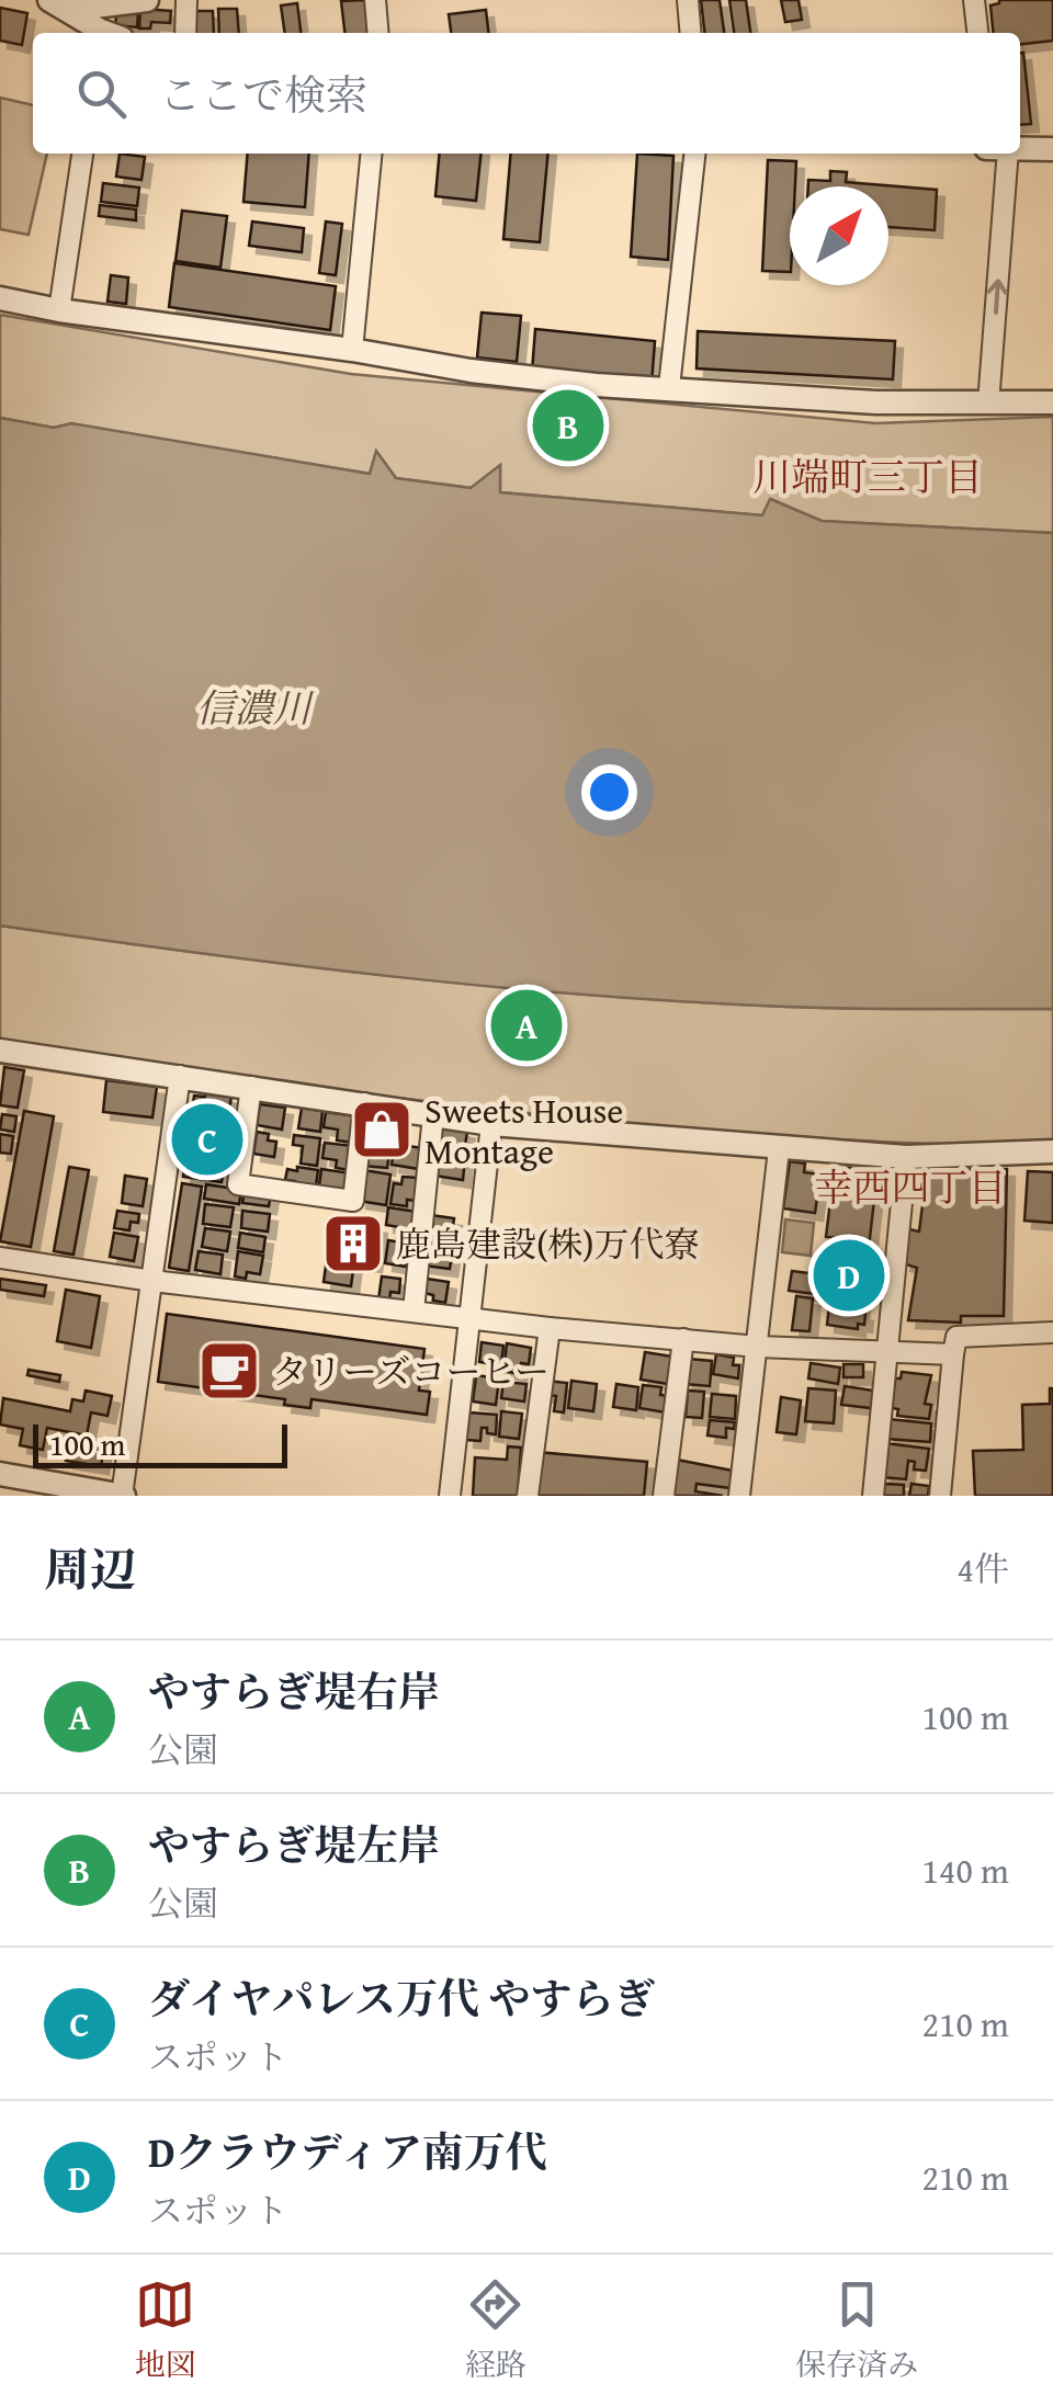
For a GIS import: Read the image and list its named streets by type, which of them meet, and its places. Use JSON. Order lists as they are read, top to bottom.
{
  "districts": ["川端町三丁目", "幸西四丁目"],
  "water": ["信濃川"],
  "places": {
    "shop": ["Sweets House Montage"],
    "building": ["鹿島建設(株)万代寮"],
    "cafe": ["タリーズコーヒー"]
  },
  "scale_bar": "100 m",
  "north": "top right",
  "page": {
    "search": "ここで検索",
    "pins": [
      "B",
      "A",
      "C",
      "D"
    ],
    "scale": "100 m",
    "heading": ["周辺", "4件"],
    "list": [
      {
        "mark": "A",
        "name": "やすらぎ堤右岸",
        "note": "公園",
        "value": "100 m"
      },
      {
        "mark": "B",
        "name": "やすらぎ堤左岸",
        "note": "公園",
        "value": "140 m"
      },
      {
        "mark": "C",
        "name": "ダイヤパレス万代 やすらぎ",
        "note": "スポット",
        "value": "210 m"
      },
      {
        "mark": "D",
        "name": "Dクラウディア南万代",
        "note": "スポット",
        "value": "210 m"
      }
    ],
    "nav": ["地図", "経路", "保存済み"]
  }
}
